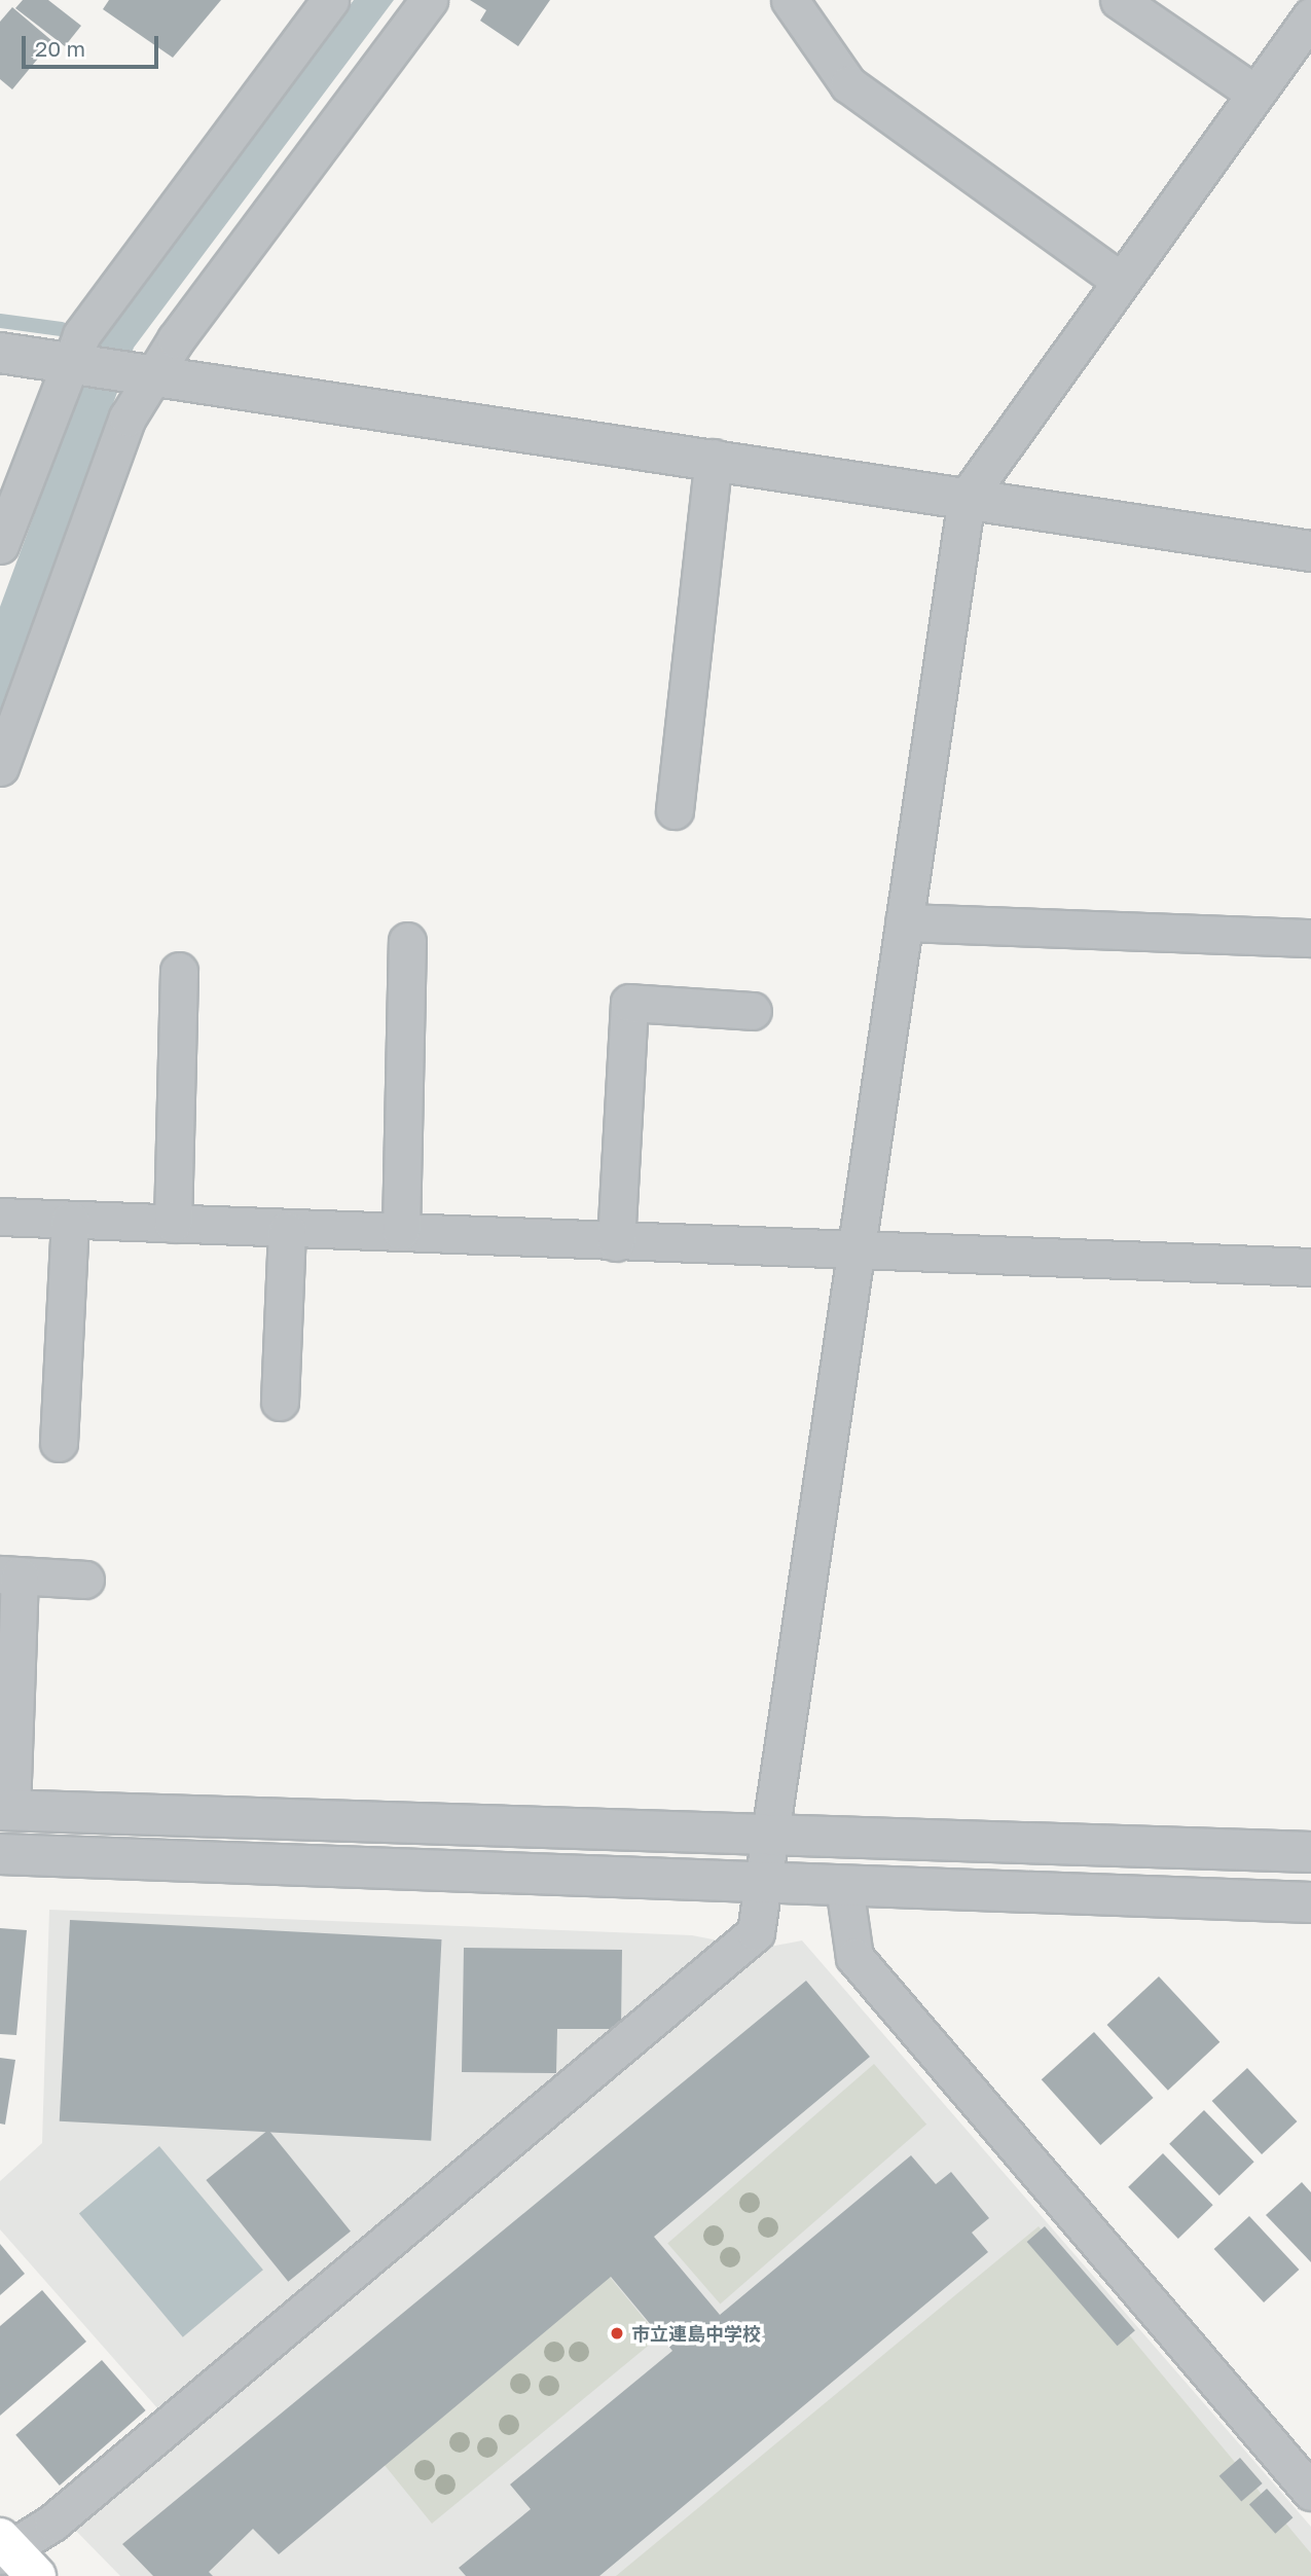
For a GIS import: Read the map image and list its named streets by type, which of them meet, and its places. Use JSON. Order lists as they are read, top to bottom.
{
  "places": ["市立連島中学校"],
  "scale_bar": "20 m"
}
